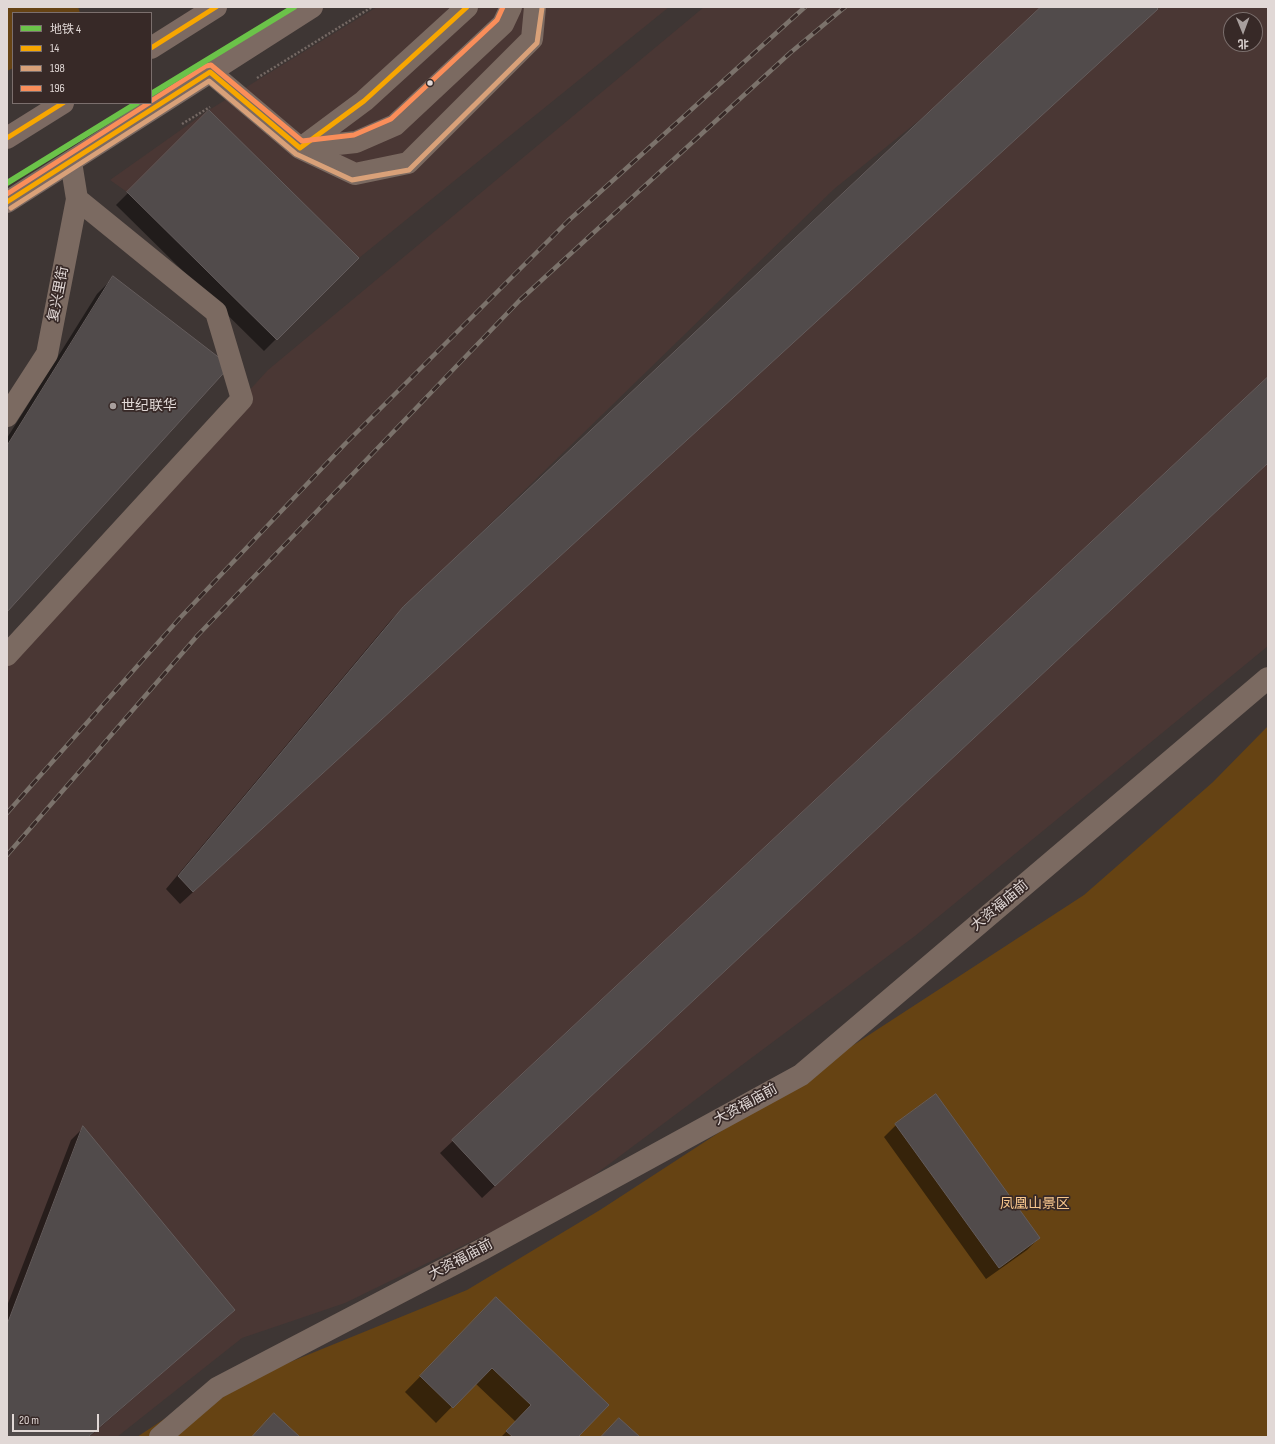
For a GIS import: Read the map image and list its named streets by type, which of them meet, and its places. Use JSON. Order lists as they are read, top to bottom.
{
  "streets": {
    "street": ["复兴里街", "大资福庙前"]
  },
  "parks": ["凤凰山景区"],
  "places": ["世纪联华"],
  "lines": [
    "metro line 4",
    "transit line 14",
    "transit line 196",
    "transit line 198"
  ],
  "legend": [
    "地铁 4",
    "14",
    "198",
    "196"
  ],
  "scale_bar": "20 m",
  "north": "bottom"
}
